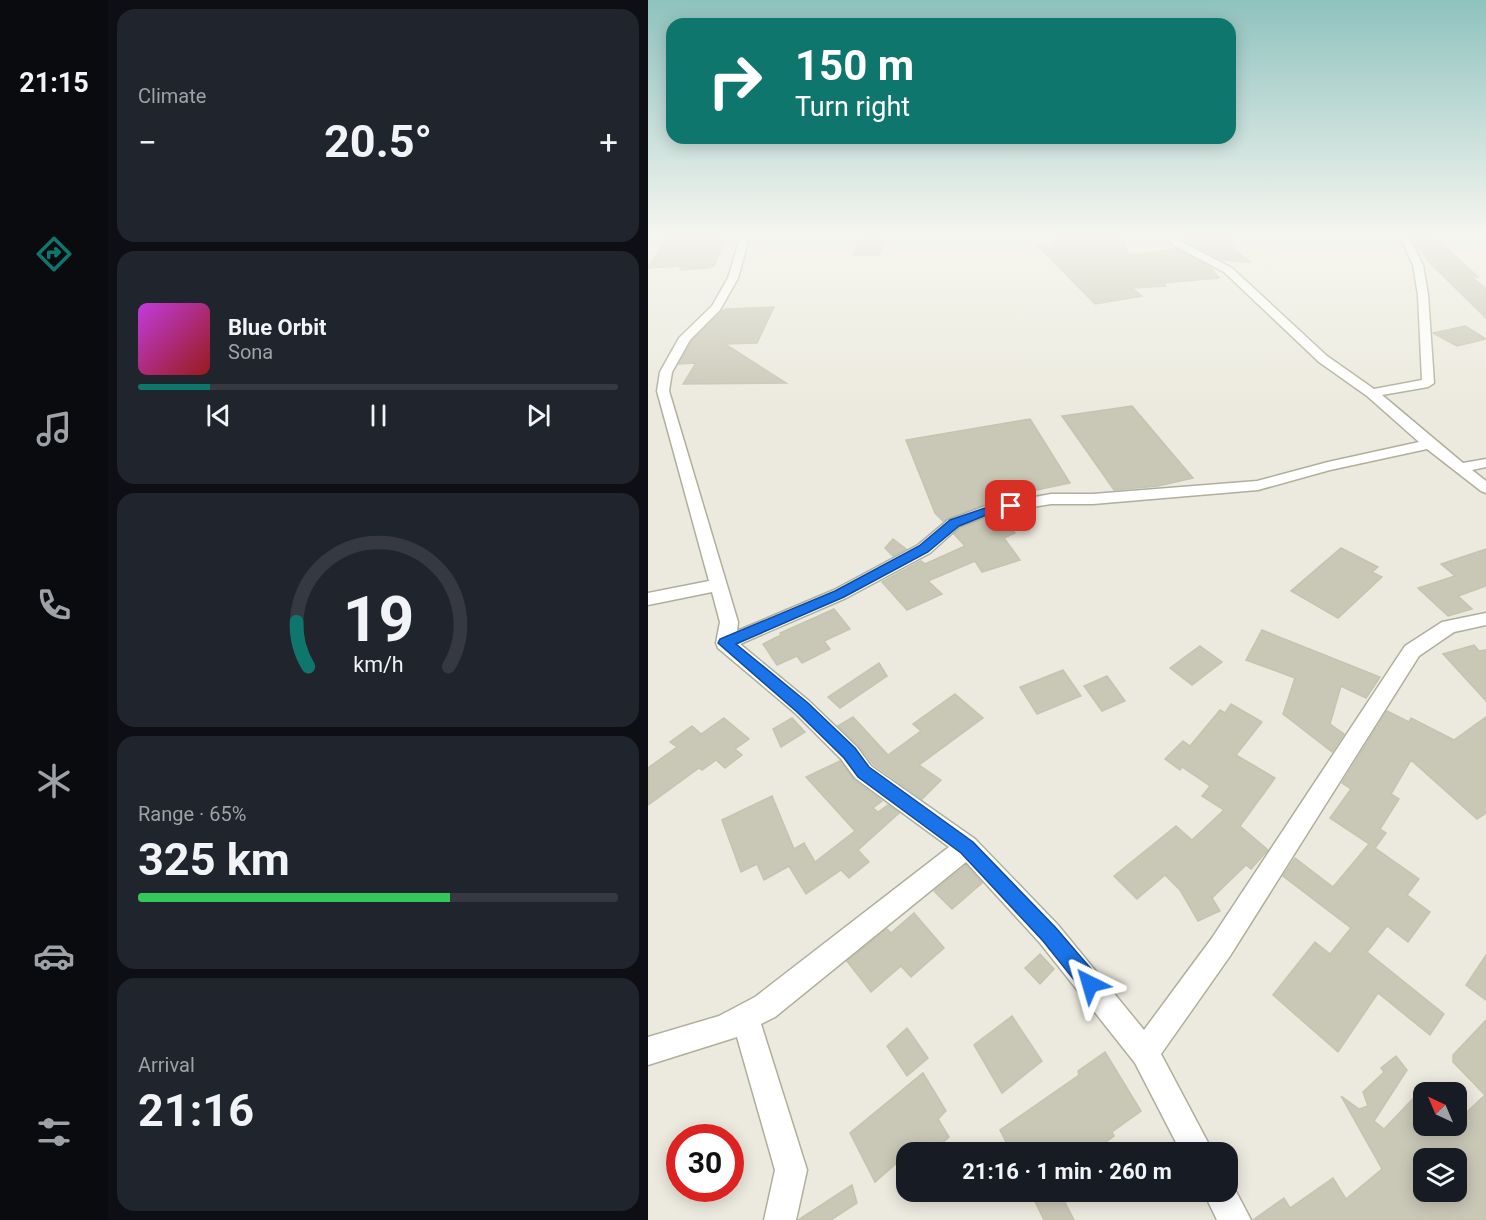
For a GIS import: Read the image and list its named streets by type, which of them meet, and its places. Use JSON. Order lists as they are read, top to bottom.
{
  "north": "top left",
  "page": {
    "tabs": "21:15",
    "tile": [
      "Climate",
      ["Range · 65%", "325 km"],
      ["Arrival", "21:16"]
    ],
    "turn": ["150 m", "Turn right"],
    "heat": ["−", "20.5°", "+"],
    "song": ["Blue Orbit", "Sona"],
    "limit": "30",
    "trip": "21:16 · 1 min · 260 m",
    "gauge": ["19", "km/h"]
  }
}
